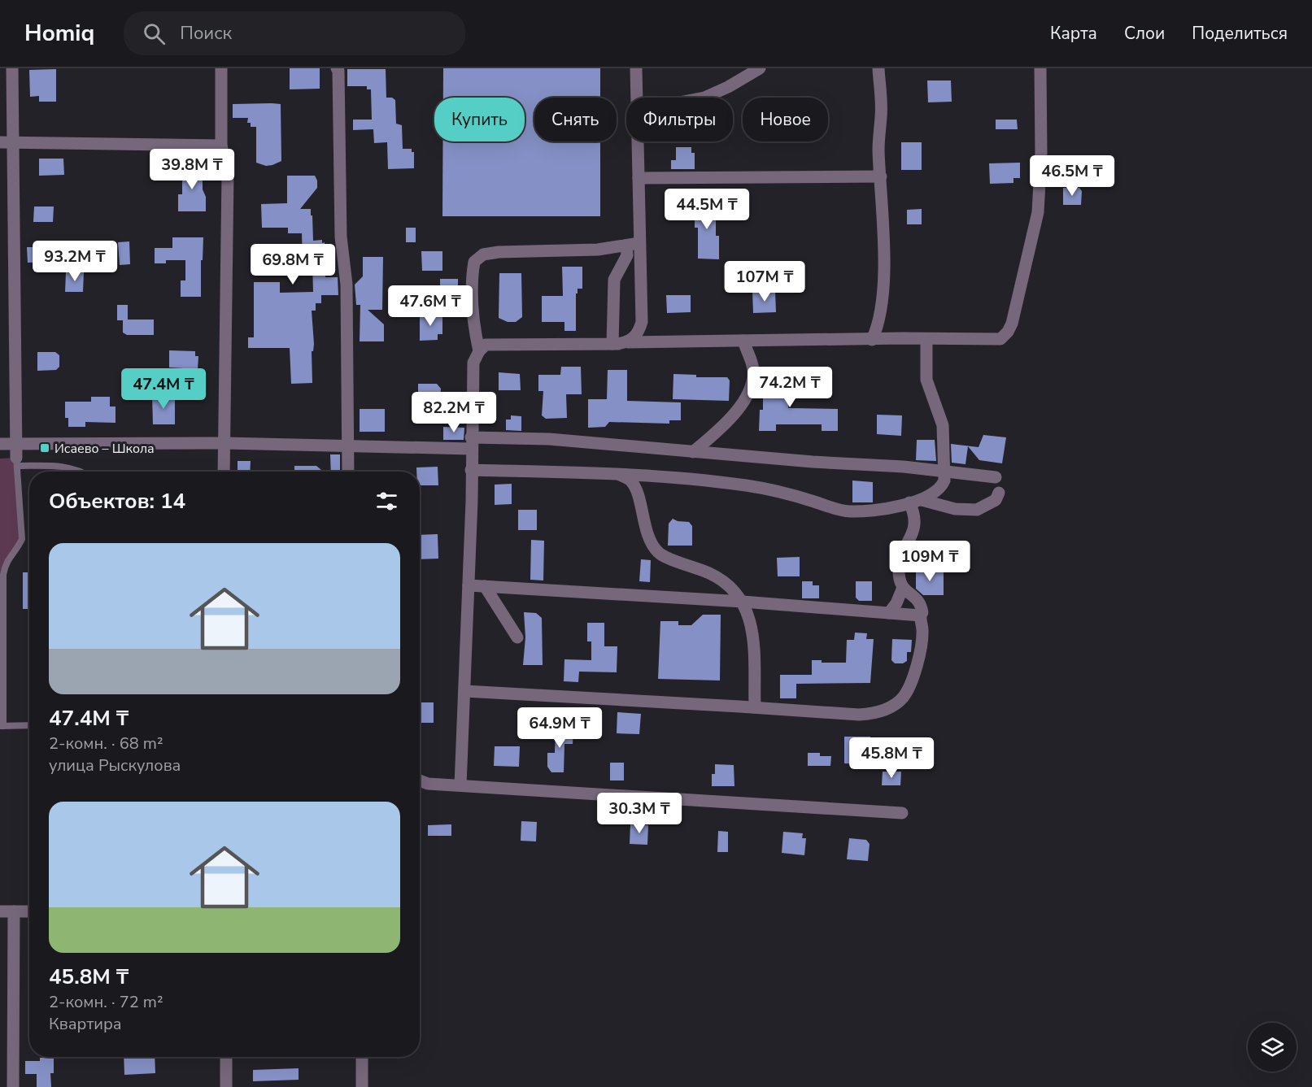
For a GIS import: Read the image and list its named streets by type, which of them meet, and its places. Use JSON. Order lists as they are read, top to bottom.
{
  "places": {
    "transit": ["Исаево – Школа"]
  },
  "page": {
    "header": "Homiq",
    "search": "Поиск",
    "nav": ["Карта", "Слои", "Поделиться"],
    "chip": [
      "Купить",
      "Снять",
      "Фильтры",
      "Новое"
    ],
    "price": [
      "39.8M ₸",
      "46.5M ₸",
      "44.5M ₸",
      "93.2M ₸",
      "69.8M ₸",
      "107M ₸",
      "47.6M ₸",
      "74.2M ₸",
      "47.4M ₸",
      "82.2M ₸",
      "109M ₸",
      "64.9M ₸",
      "45.8M ₸",
      "30.3M ₸"
    ],
    "heading": "Объектов: 14",
    "list": [
      {
        "name": "47.4M ₸",
        "note": "2-комн. · 68 m² · улица Рыскулова"
      },
      {
        "name": "45.8M ₸",
        "note": "2-комн. · 72 m² · Квартира"
      }
    ]
  }
}
